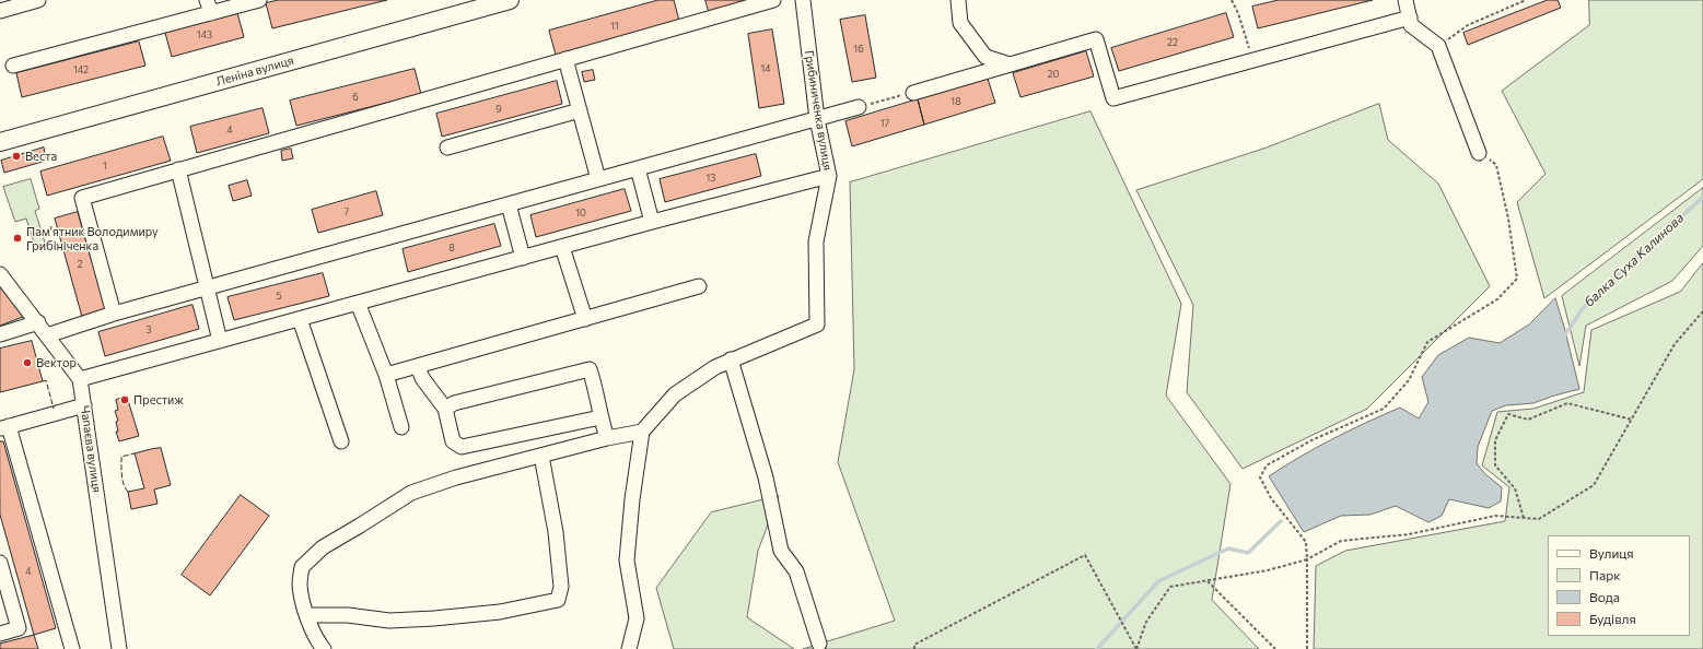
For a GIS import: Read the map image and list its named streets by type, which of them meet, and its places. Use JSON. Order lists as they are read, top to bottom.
{
  "streets": {
    "main road": ["Леніна вулиця"],
    "street": ["Грибиниченка вулиця", "Чапаєва вулиця"]
  },
  "water": ["балка Суха Калинова"],
  "places": [
    "Веста",
    "Пам'ятник Володимиру Грибініченка",
    "Вектор",
    "Престиж"
  ],
  "house_numbers": [
    "11",
    "143",
    "22",
    "16",
    "14",
    "142",
    "20",
    "6",
    "18",
    "9",
    "17",
    "4",
    "1",
    "13",
    "7",
    "10",
    "8",
    "2",
    "5",
    "3",
    "4"
  ],
  "legend": [
    "Вулиця",
    "Парк",
    "Вода",
    "Будівля"
  ]
}
